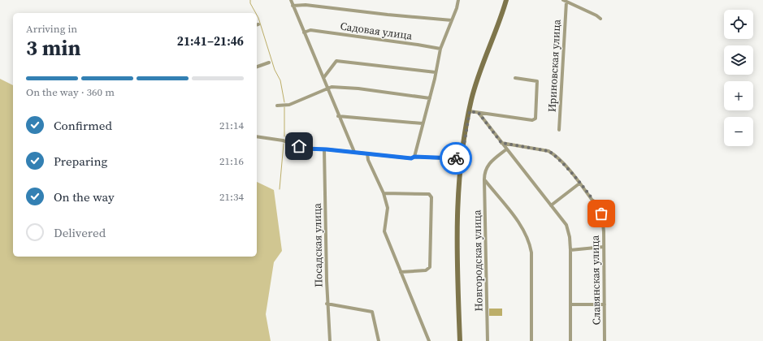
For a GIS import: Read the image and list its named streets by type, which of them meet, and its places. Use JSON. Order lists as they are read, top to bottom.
{
  "streets": {
    "street": [
      "Садовая улица",
      "Ириновская улица",
      "Посадская улица",
      "Новгородская улица",
      "Славянская улица"
    ]
  },
  "page": {
    "map_buttons": ["+", "−"],
    "heading": ["3 min", "Arriving in", "21:41–21:46"],
    "bar": "On the way · 360 m",
    "list": [
      ["Confirmed", "21:14"],
      ["Preparing", "21:16"],
      ["On the way", "21:34"],
      "Delivered"
    ]
  }
}
